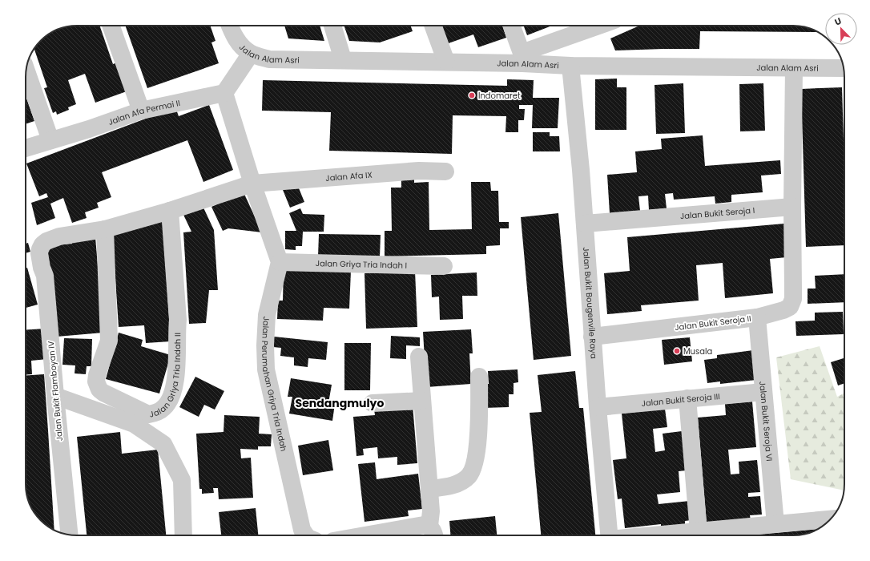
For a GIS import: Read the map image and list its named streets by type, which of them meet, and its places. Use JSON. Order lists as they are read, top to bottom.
{
  "streets": {
    "street": [
      "Jalan Alam Asri",
      "Jalan Afa Permai II",
      "Jalan Afa IX",
      "Jalan Bukit Seroja I",
      "Jalan Griya Tria Indah I",
      "Jalan Bukit Bougenvile Raya",
      "Jalan Bukit Seroja II",
      "Jalan Griya Tria Indah II",
      "Jalan Perumahan Griya Tria Indah",
      "Jalan Bukit Flamboyan IV",
      "Jalan Bukit Seroja III",
      "Jalan Bukit Seroja VI"
    ]
  },
  "crossings": [
    ["Jalan Alam Asri", "Jalan Bukit Bougenvile Raya"],
    ["Jalan Afa IX", "Jalan Griya Tria Indah II"],
    ["Jalan Afa IX", "Jalan Bukit Flamboyan IV"],
    ["Jalan Bukit Seroja I", "Jalan Bukit Bougenvile Raya"],
    ["Jalan Bukit Seroja I", "Jalan Bukit Seroja II"],
    ["Jalan Griya Tria Indah I", "Jalan Perumahan Griya Tria Indah"],
    ["Jalan Bukit Bougenvile Raya", "Jalan Bukit Seroja II"],
    ["Jalan Bukit Bougenvile Raya", "Jalan Bukit Seroja III"],
    ["Jalan Bukit Seroja II", "Jalan Bukit Seroja VI"],
    ["Jalan Bukit Seroja III", "Jalan Bukit Seroja VI"]
  ],
  "districts": ["Sendangmulyo"],
  "places": ["Indomaret", "Musala"],
  "north": "top left"
}
